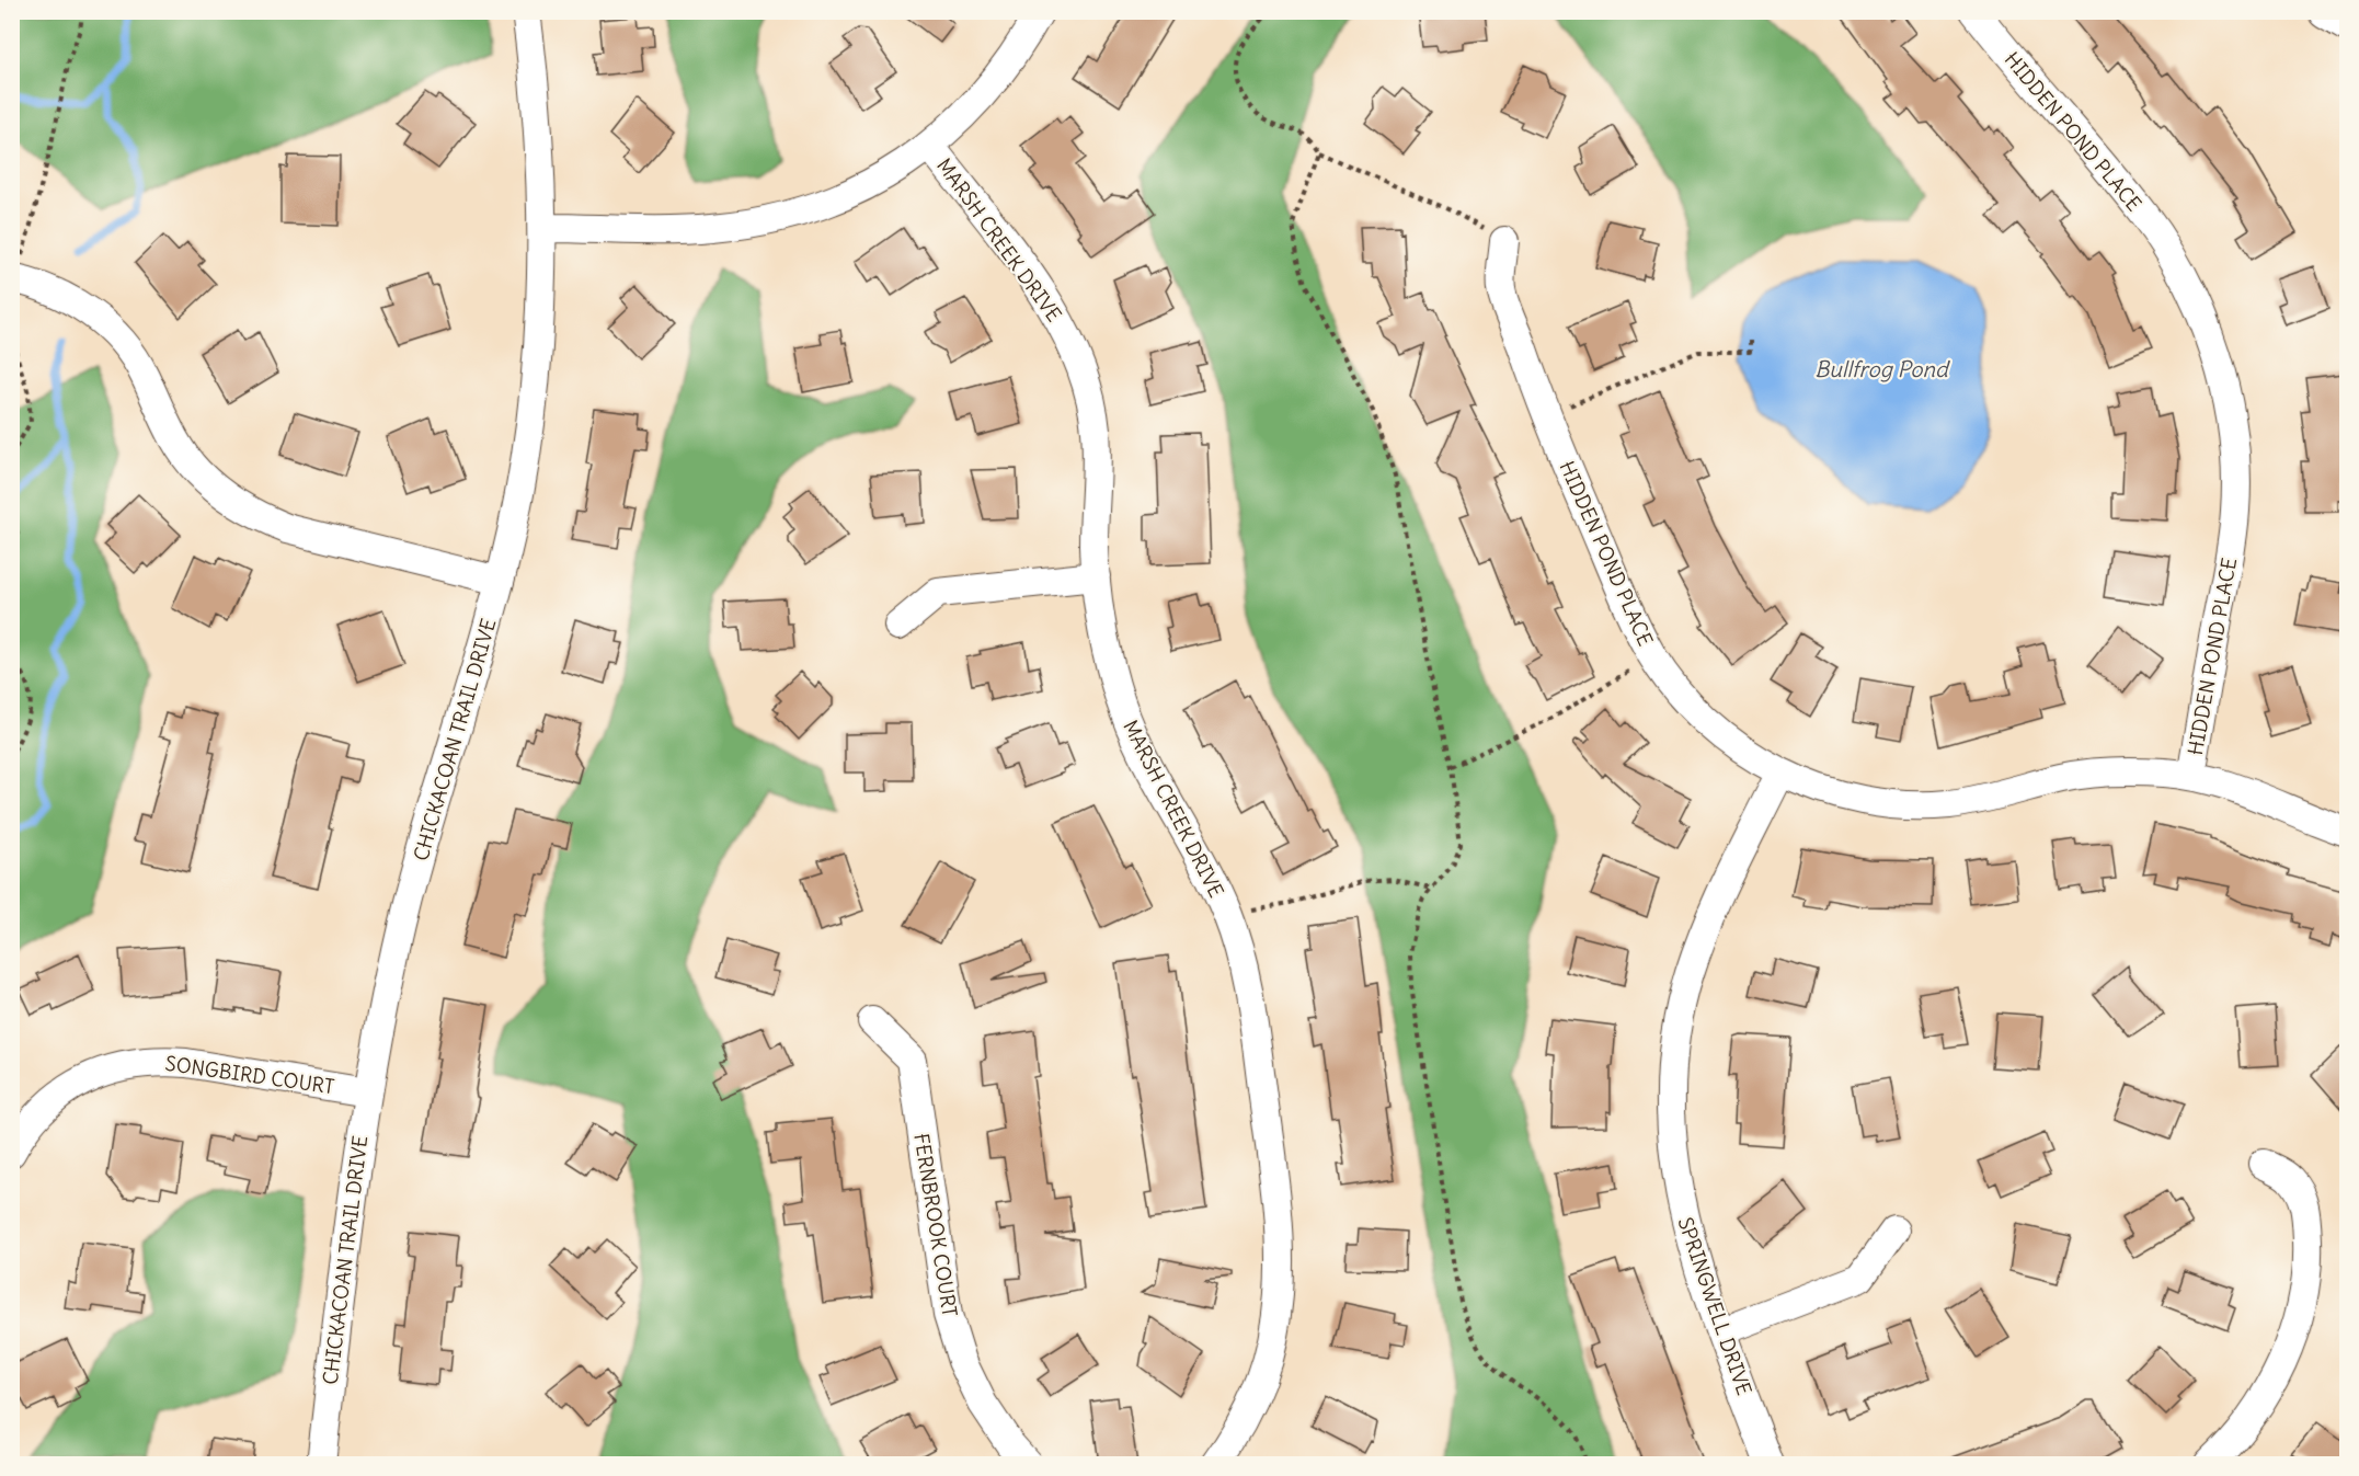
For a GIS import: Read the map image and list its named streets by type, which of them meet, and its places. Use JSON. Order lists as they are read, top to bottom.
{
  "streets": {
    "street": [
      "HIDDEN POND PLACE",
      "MARSH CREEK DRIVE",
      "CHICKACOAN TRAIL DRIVE",
      "SONGBIRD COURT",
      "FERNBROOK COURT",
      "SPRINGWELL DRIVE"
    ]
  },
  "crossings": [
    ["HIDDEN POND PLACE", "SPRINGWELL DRIVE"],
    ["CHICKACOAN TRAIL DRIVE", "SONGBIRD COURT"]
  ],
  "water": ["Bullfrog Pond"]
}
